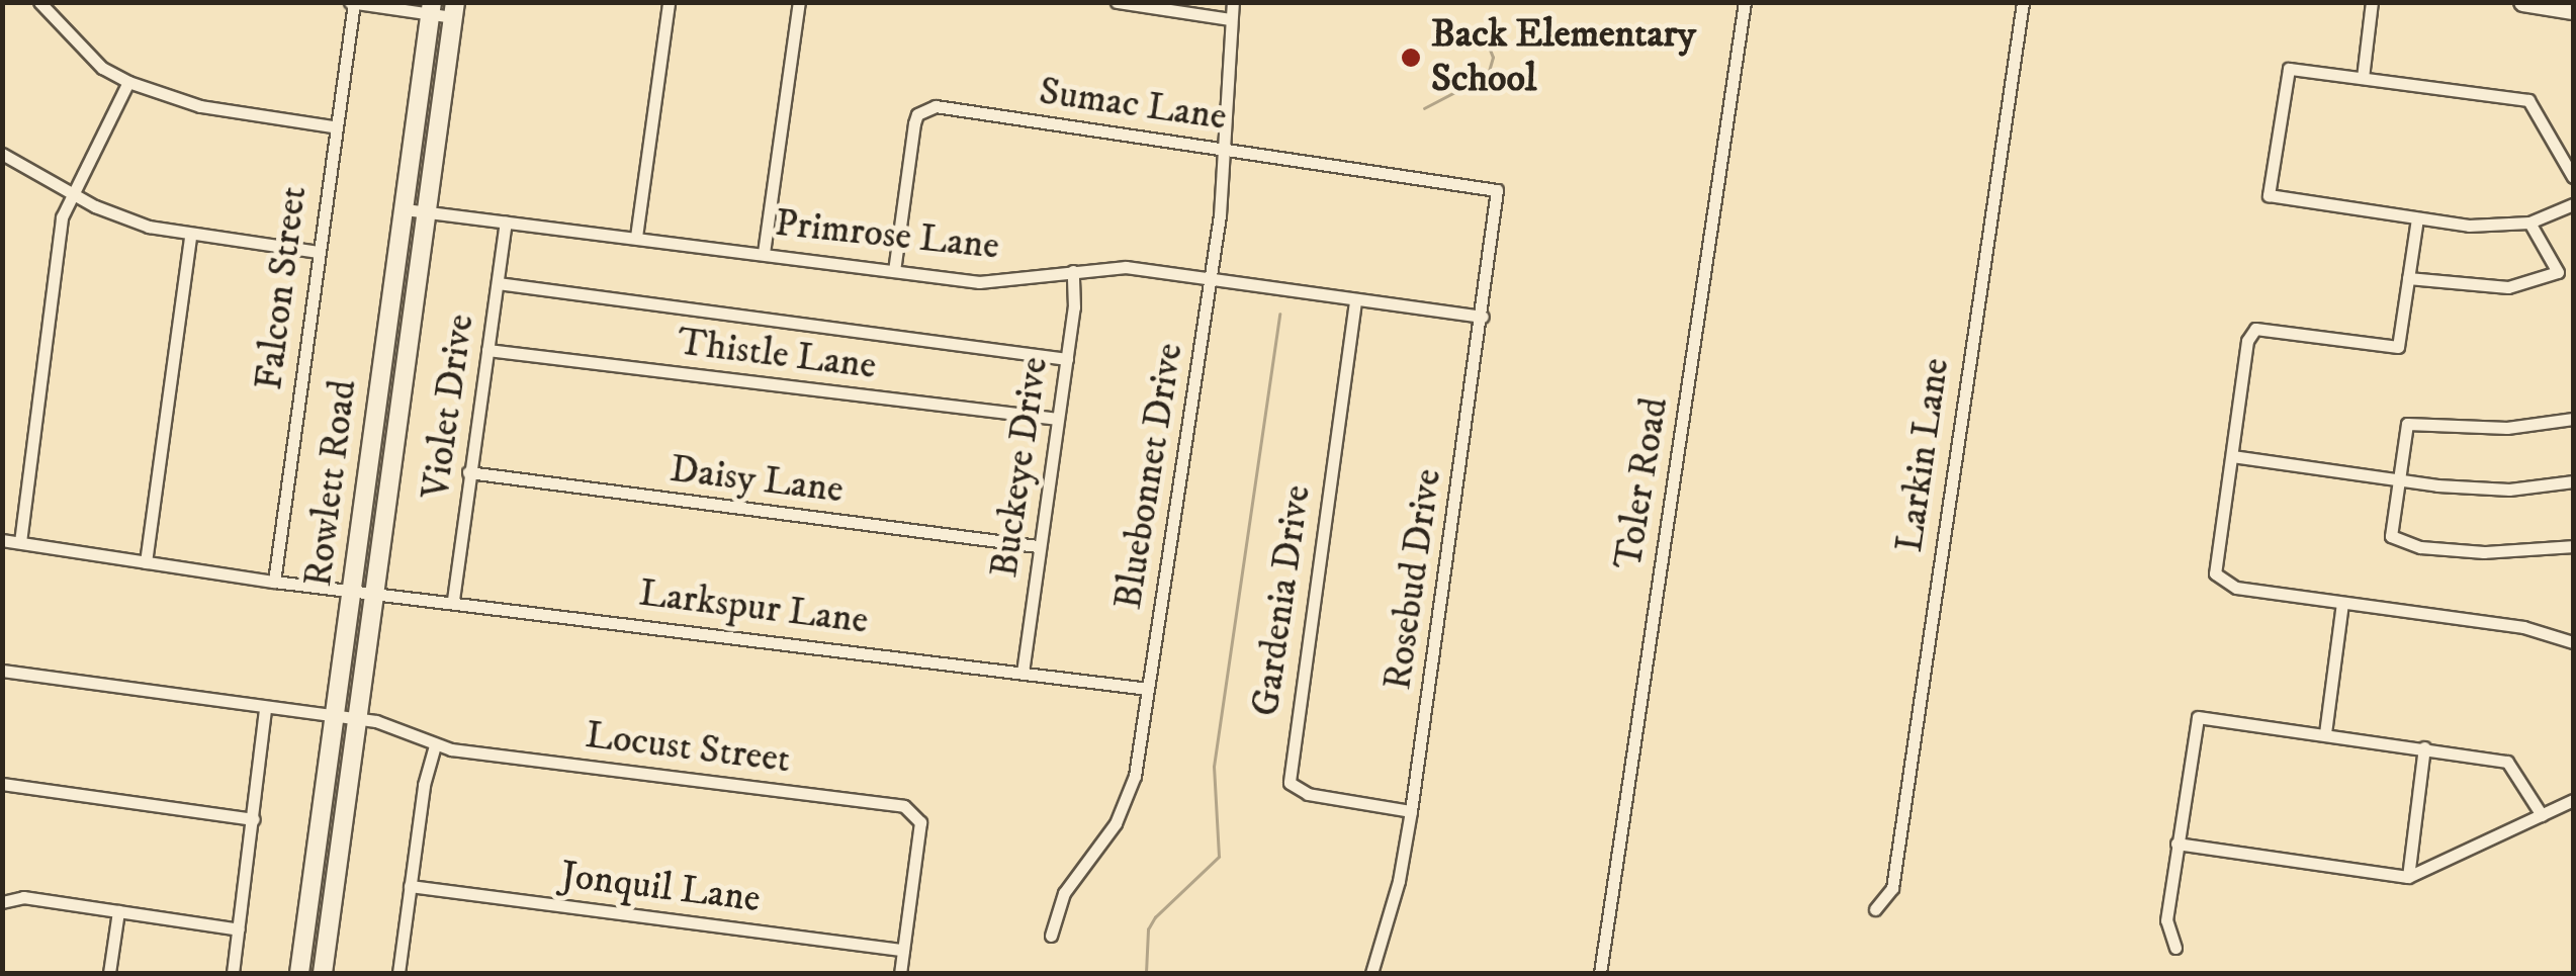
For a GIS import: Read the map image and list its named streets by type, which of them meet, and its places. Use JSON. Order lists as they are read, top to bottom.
{
  "streets": {
    "main road": ["Rowlett Road"],
    "street": [
      "Sumac Lane",
      "Primrose Lane",
      "Falcon Street",
      "Thistle Lane",
      "Violet Drive",
      "Larkin Lane",
      "Buckeye Drive",
      "Bluebonnet Drive",
      "Daisy Lane",
      "Toler Road",
      "Rosebud Drive",
      "Gardenia Drive",
      "Larkspur Lane",
      "Locust Street",
      "Jonquil Lane"
    ]
  },
  "crossings": [
    ["Sumac Lane", "Primrose Lane"],
    ["Sumac Lane", "Bluebonnet Drive"],
    ["Sumac Lane", "Rosebud Drive"],
    ["Primrose Lane", "Violet Drive"],
    ["Primrose Lane", "Buckeye Drive"],
    ["Primrose Lane", "Bluebonnet Drive"],
    ["Primrose Lane", "Rowlett Road"],
    ["Primrose Lane", "Rosebud Drive"],
    ["Primrose Lane", "Gardenia Drive"],
    ["Falcon Street", "Larkspur Lane"],
    ["Thistle Lane", "Violet Drive"],
    ["Thistle Lane", "Buckeye Drive"],
    ["Violet Drive", "Daisy Lane"],
    ["Violet Drive", "Larkspur Lane"],
    ["Buckeye Drive", "Daisy Lane"],
    ["Buckeye Drive", "Larkspur Lane"],
    ["Bluebonnet Drive", "Larkspur Lane"],
    ["Rowlett Road", "Larkspur Lane"],
    ["Rosebud Drive", "Gardenia Drive"],
    ["Locust Street", "Jonquil Lane"]
  ],
  "places": ["Back Elementary School"]
}
